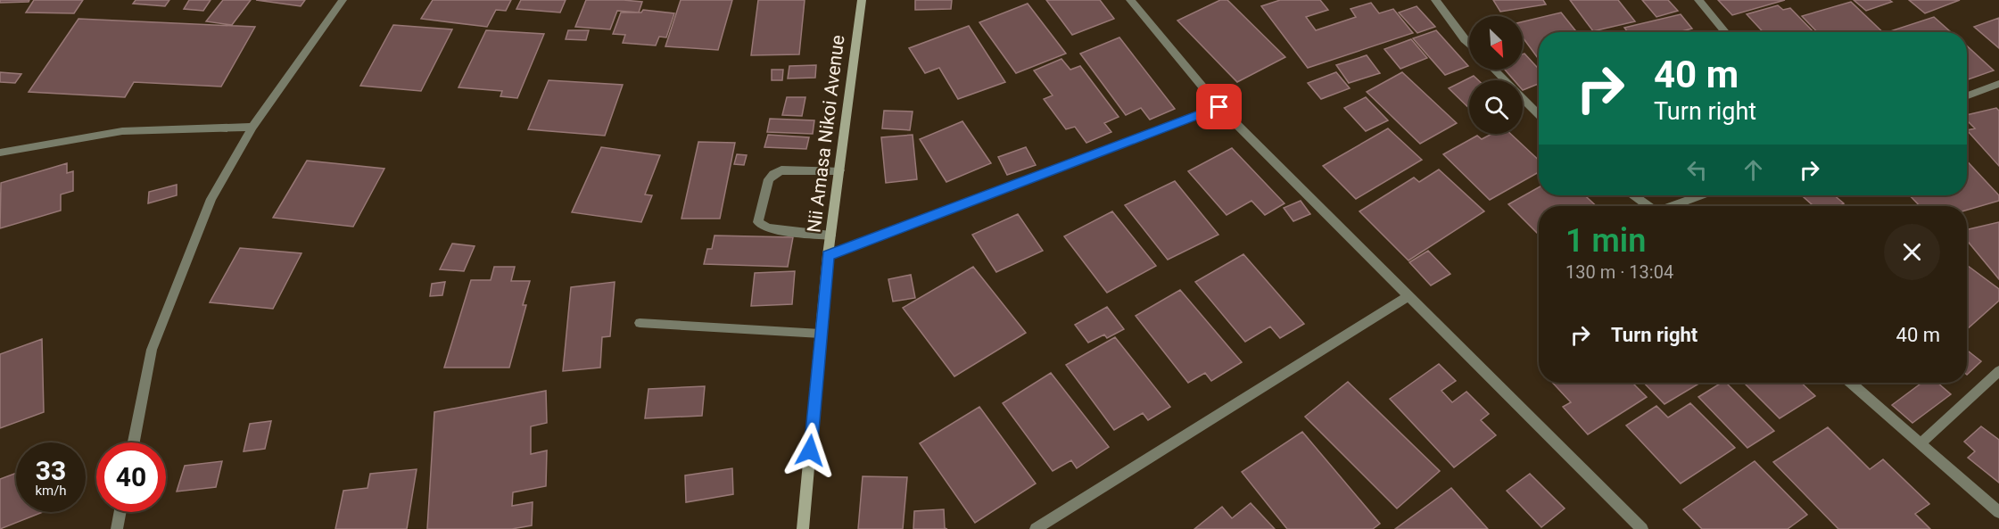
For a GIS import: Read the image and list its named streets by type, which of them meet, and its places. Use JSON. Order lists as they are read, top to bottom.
{
  "streets": {
    "street": ["Nii Amasa Nikoi Avenue"]
  },
  "north": "bottom right",
  "page": {
    "turn": ["40 m", "Turn right"],
    "heading": ["1 min", "130 m · 13:04"],
    "list": [
      {
        "name": "Turn right",
        "value": "40 m"
      }
    ],
    "speed": "33 km/h",
    "limit": "40"
  }
}
